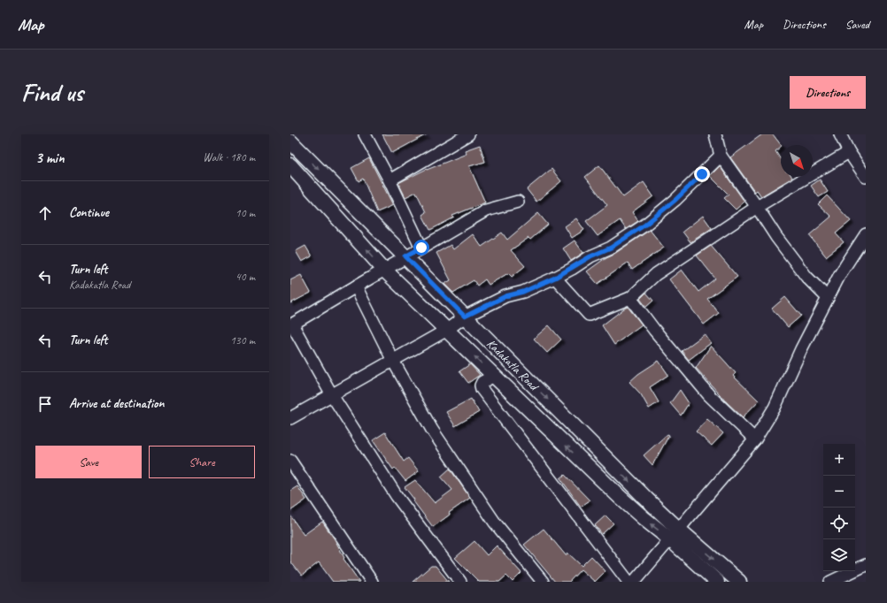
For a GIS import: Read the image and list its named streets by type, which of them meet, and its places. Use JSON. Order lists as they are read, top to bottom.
{
  "streets": {
    "street": ["Kadakatla Road"]
  },
  "north": "bottom right",
  "page": {
    "header": "Map",
    "nav": ["Map", "Directions", "Saved"],
    "buttons": [
      "Directions",
      ["Save", "Share"]
    ],
    "title": "Find us",
    "heading": ["3 min", "Walk · 180 m"],
    "list": [
      ["Continue", "10 m"],
      ["Turn left", "Kadakatla Road", "40 m"],
      ["Turn left", "130 m"],
      "Arrive at destination"
    ],
    "map_buttons": ["+", "−"]
  }
}
